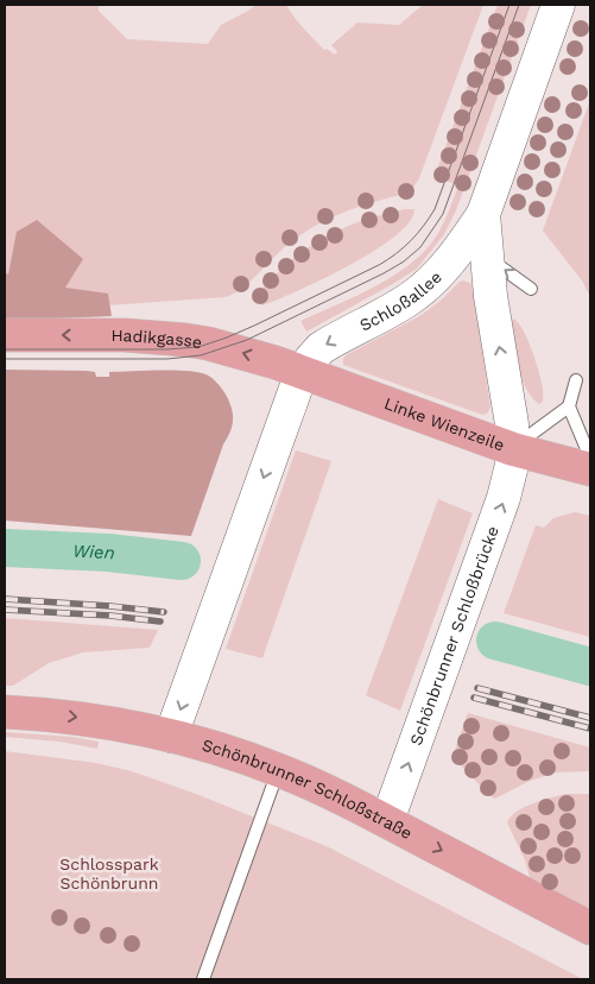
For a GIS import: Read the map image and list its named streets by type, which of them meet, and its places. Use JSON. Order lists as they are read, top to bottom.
{
  "streets": {
    "main road": [
      "Schloßallee",
      "Hadikgasse",
      "Linke Wienzeile",
      "Schönbrunner Schloßbrücke",
      "Schönbrunner Schloßstraße"
    ]
  },
  "crossings": [
    ["Schloßallee", "Hadikgasse"],
    ["Schloßallee", "Linke Wienzeile"],
    ["Schloßallee", "Schönbrunner Schloßbrücke"],
    ["Hadikgasse", "Linke Wienzeile"],
    ["Linke Wienzeile", "Schönbrunner Schloßbrücke"],
    ["Schönbrunner Schloßbrücke", "Schönbrunner Schloßstraße"]
  ],
  "one_way": ["Hadikgasse", "Schönbrunner Schloßstraße"],
  "water": ["Wien"],
  "parks": ["Schlosspark Schönbrunn"]
}
